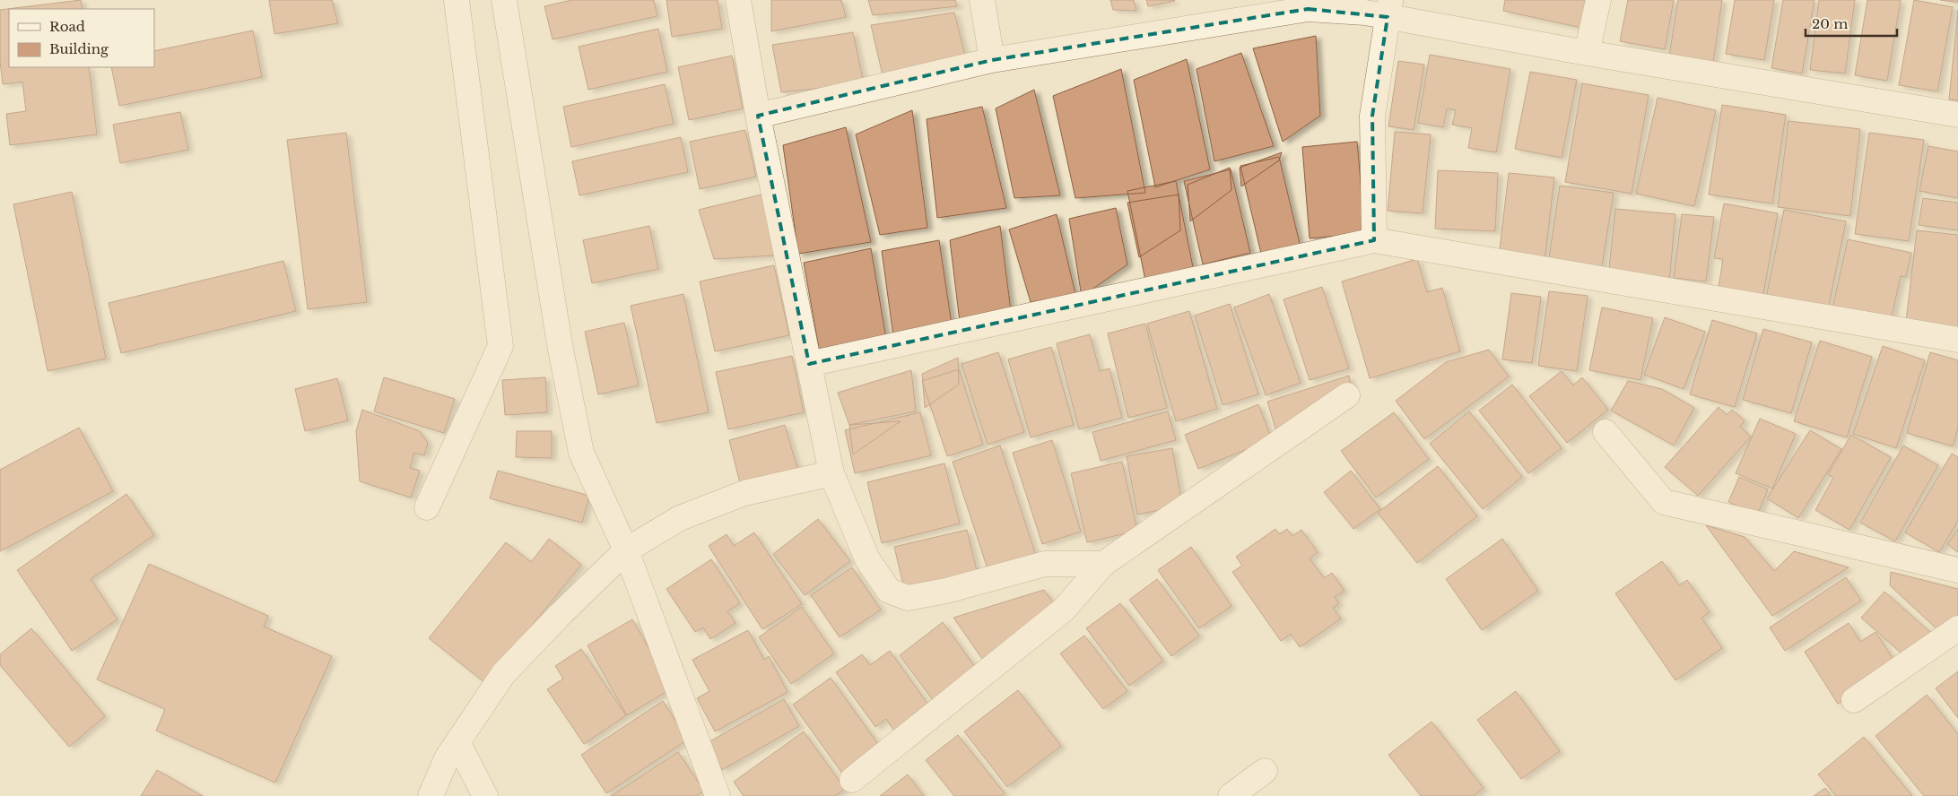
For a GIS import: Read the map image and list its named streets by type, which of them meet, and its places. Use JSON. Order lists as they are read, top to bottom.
{
  "legend": ["Road", "Building"],
  "scale_bar": "20 m"
}
